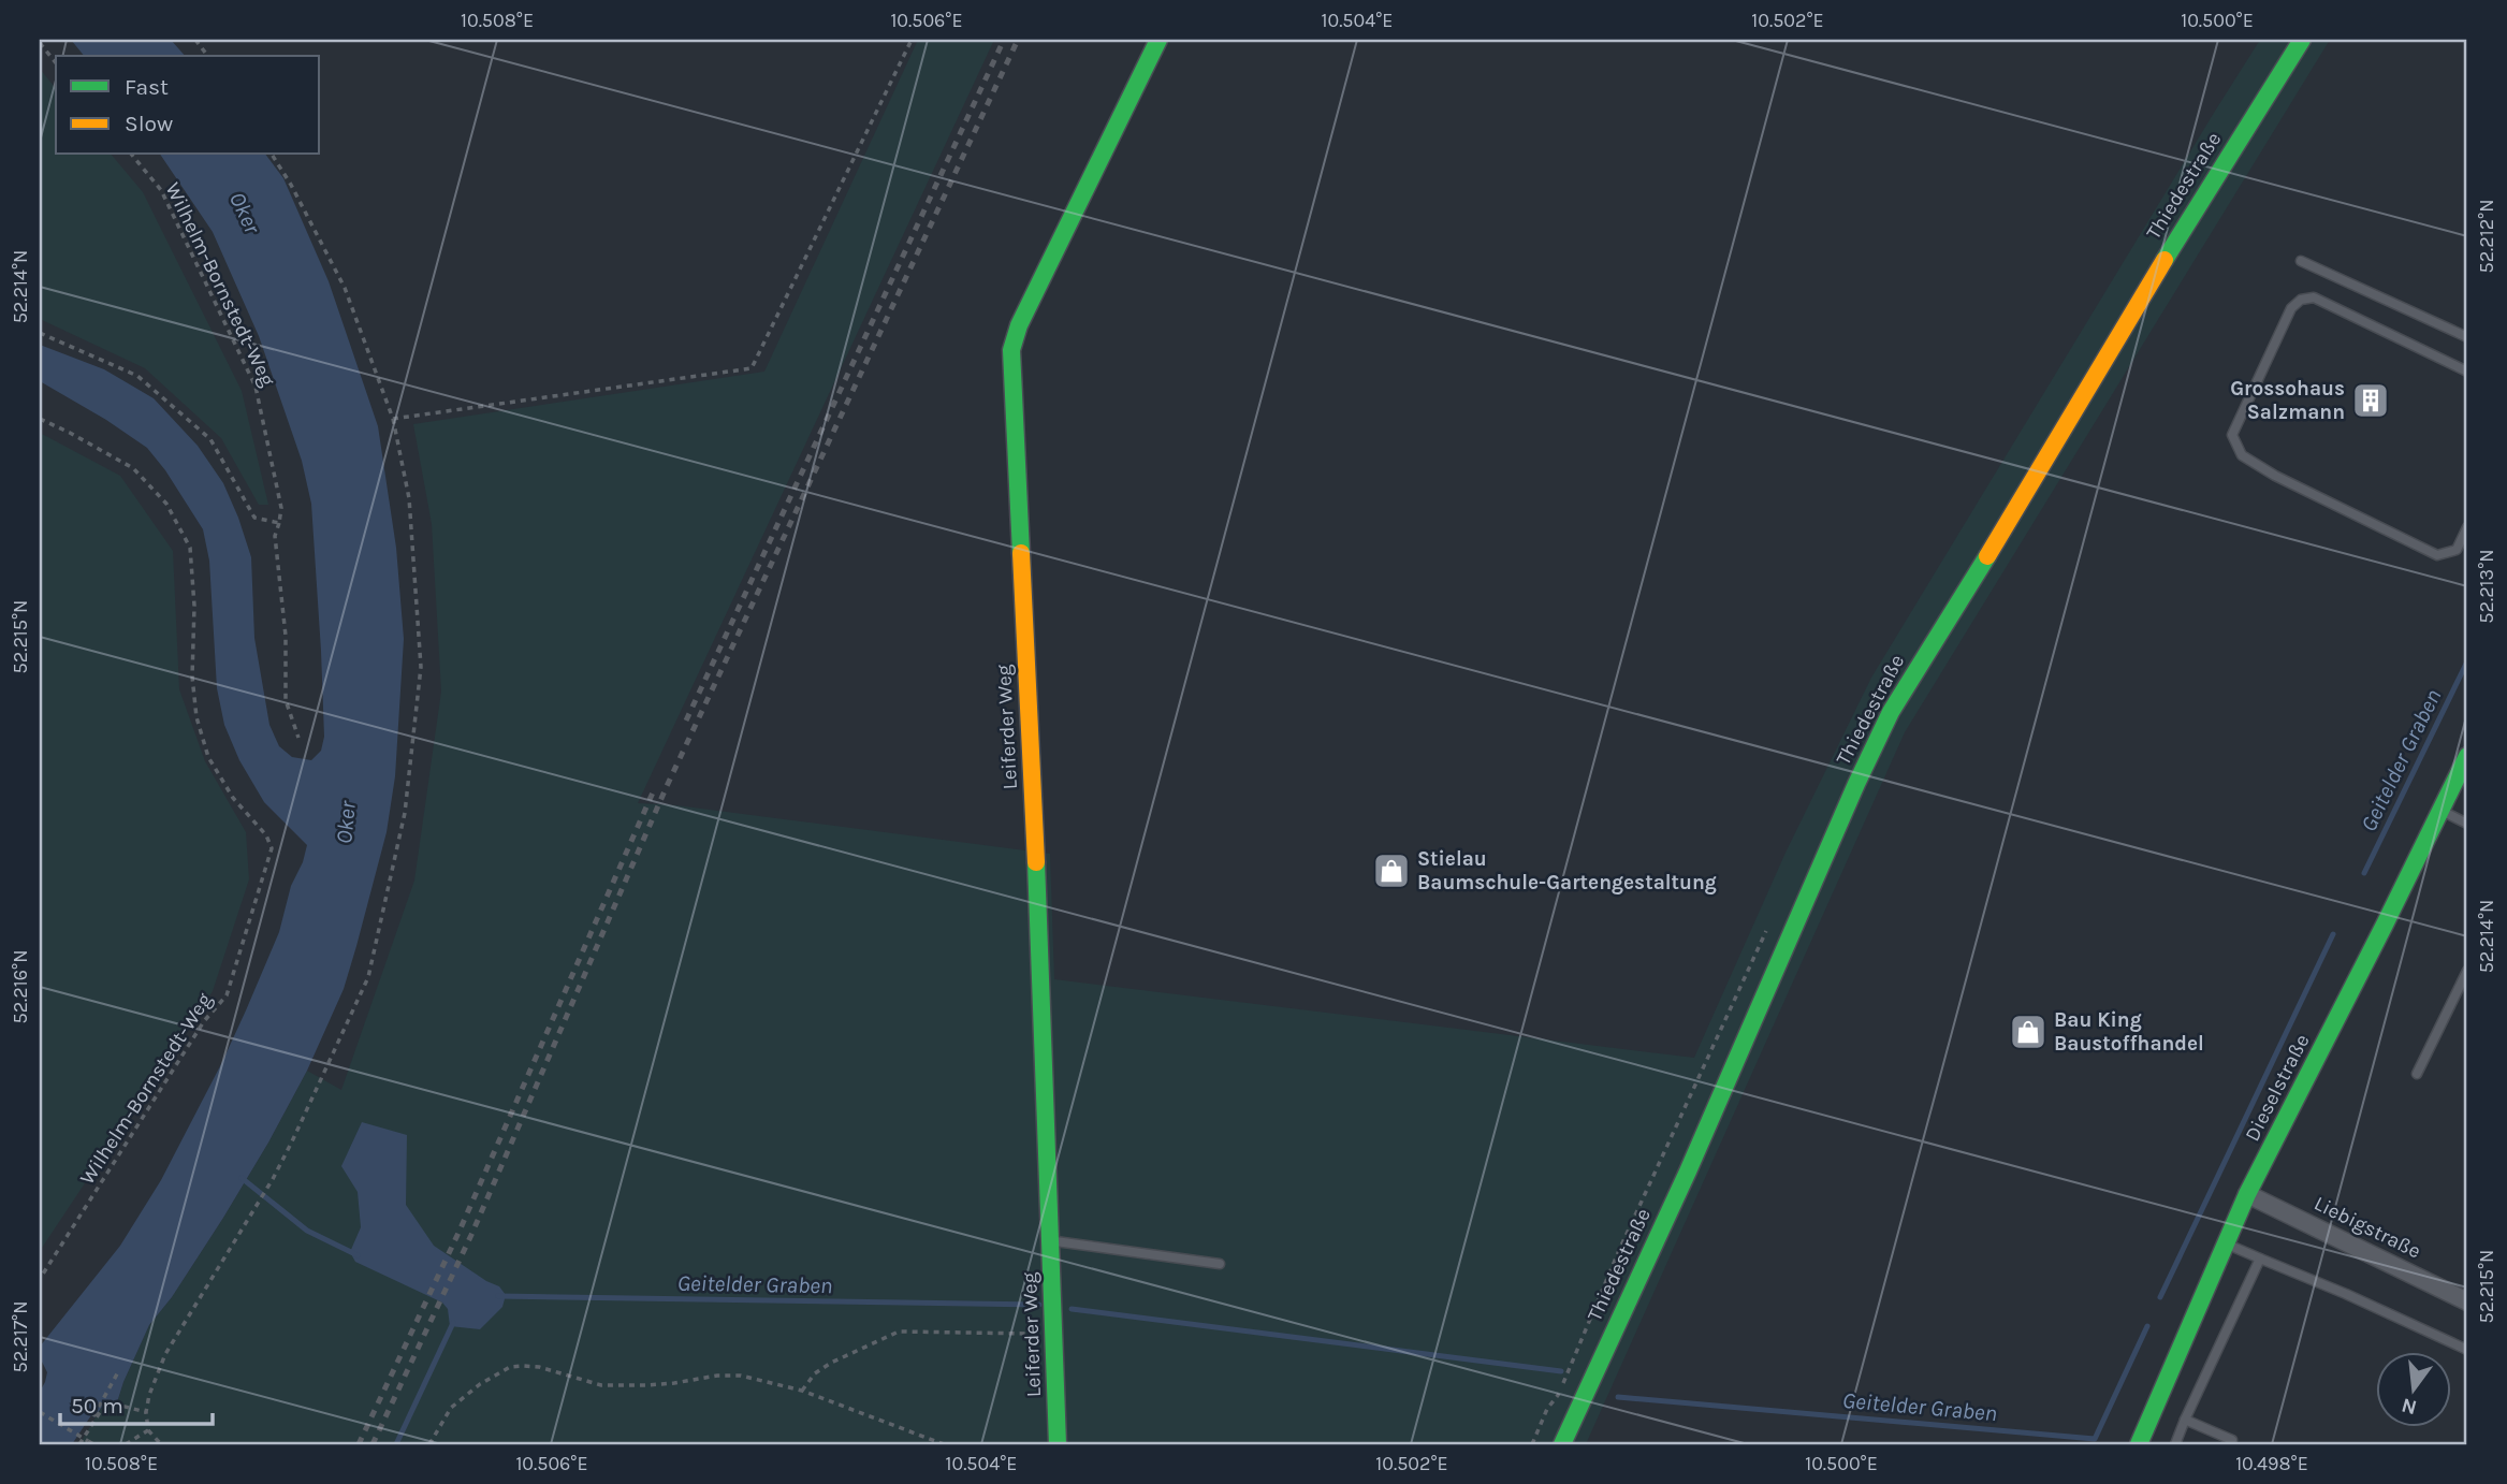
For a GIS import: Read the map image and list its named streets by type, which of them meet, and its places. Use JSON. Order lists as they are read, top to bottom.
{
  "streets": {
    "street": [
      "Thiedestraße",
      "Leiferder Weg",
      "Dieselstraße",
      "Liebigstraße"
    ],
    "path": ["Wilhelm-Bornstedt-Weg"]
  },
  "crossings": [
    ["Dieselstraße", "Liebigstraße"]
  ],
  "water": ["Oker", "Geitelder Graben"],
  "places": {
    "building": ["Grossohaus Salzmann"],
    "shop": ["Stielau Baumschule-Gartengestaltung", "Bau King Baustoffhandel"]
  },
  "legend": ["Fast", "Slow"],
  "scale_bar": "50 m",
  "north": "bottom",
  "coordinates": [
    "10.508°E",
    "10.506°E",
    "10.504°E",
    "10.502°E",
    "10.500°E",
    "52.212°N",
    "52.214°N",
    "52.213°N",
    "52.215°N",
    "52.216°N",
    "52.217°N",
    "10.498°E"
  ]
}
